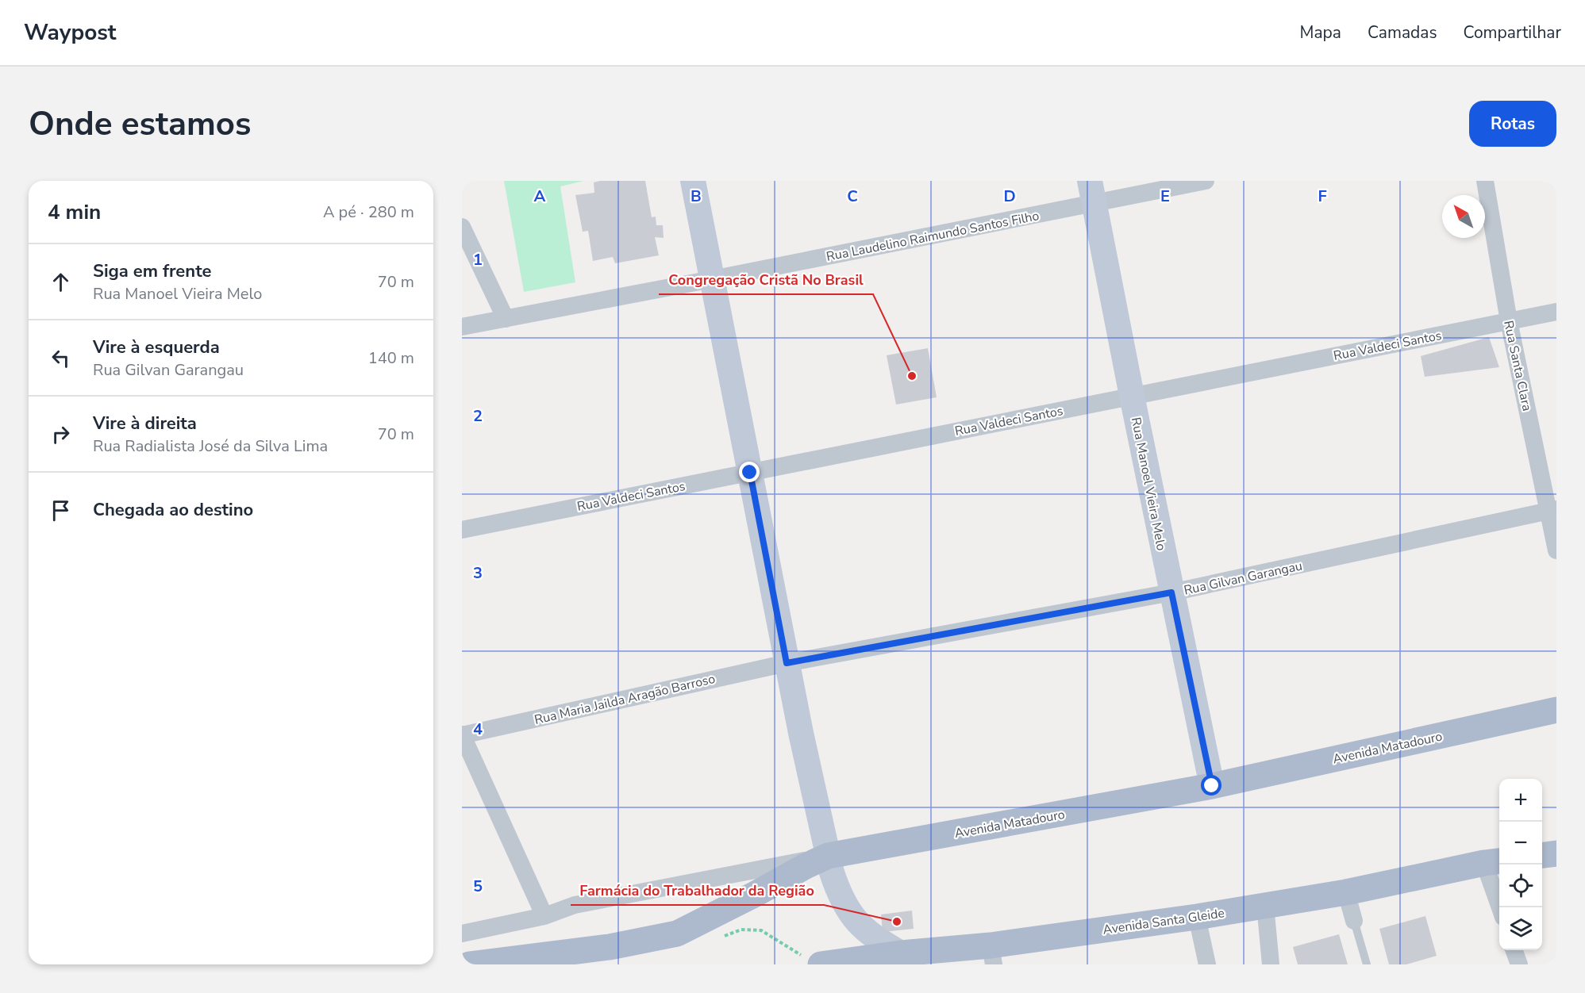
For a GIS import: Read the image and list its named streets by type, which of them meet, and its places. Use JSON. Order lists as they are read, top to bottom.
{
  "streets": {
    "main road": ["Avenida Matadouro", "Avenida Santa Gleide"],
    "street": [
      "Rua Laudelino Raimundo Santos Filho",
      "Rua Valdeci Santos",
      "Rua Santa Clara",
      "Rua Manoel Vieira Melo",
      "Rua Gilvan Garangau",
      "Rua Maria Jailda Aragão Barroso"
    ]
  },
  "crossings": [
    ["Rua Laudelino Raimundo Santos Filho", "Rua Manoel Vieira Melo"],
    ["Rua Valdeci Santos", "Rua Santa Clara"],
    ["Rua Valdeci Santos", "Rua Manoel Vieira Melo"],
    ["Rua Santa Clara", "Rua Gilvan Garangau"],
    ["Rua Manoel Vieira Melo", "Rua Gilvan Garangau"],
    ["Rua Manoel Vieira Melo", "Avenida Matadouro"],
    ["Rua Gilvan Garangau", "Rua Maria Jailda Aragão Barroso"]
  ],
  "places": ["Congregação Cristã No Brasil", "Farmácia do Trabalhador da Região"],
  "north": "top left",
  "page": {
    "header": "Waypost",
    "nav": ["Mapa", "Camadas", "Compartilhar"],
    "buttons": "Rotas",
    "title": "Onde estamos",
    "heading": ["4 min", "A pé · 280 m"],
    "list": [
      ["Siga em frente", "Rua Manoel Vieira Melo", "70 m"],
      ["Vire à esquerda", "Rua Gilvan Garangau", "140 m"],
      ["Vire à direita", "Rua Radialista José da Silva Lima", "70 m"],
      "Chegada ao destino"
    ],
    "map_buttons": ["+", "−"]
  },
  "grid": {
    "columns": [
      "A",
      "B",
      "C",
      "D",
      "E",
      "F"
    ],
    "rows": [
      "1",
      "2",
      "3",
      "4",
      "5"
    ]
  }
}
